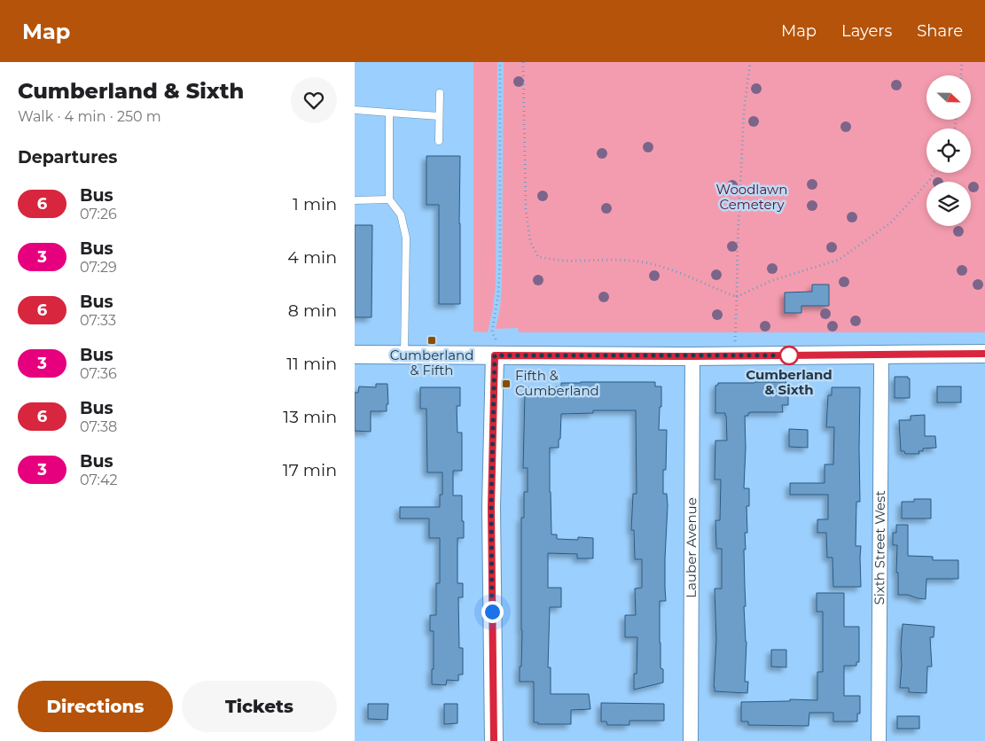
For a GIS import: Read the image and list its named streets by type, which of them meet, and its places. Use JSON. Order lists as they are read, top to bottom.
{
  "streets": {
    "street": ["Sixth Street West", "Lauber Avenue"]
  },
  "parks": ["Woodlawn Cemetery"],
  "places": {
    "transit": ["Cumberland & Fifth", "Fifth & Cumberland"],
    "other": ["Cumberland & Sixth"]
  },
  "lines": ["bus line 6"],
  "north": "right",
  "page": {
    "header": "Map",
    "nav": ["Map", "Layers", "Share"],
    "heading": [
      ["Cumberland & Sixth", "Walk · 4 min · 250 m"],
      "Departures"
    ],
    "list": [
      {
        "mark": "6",
        "name": "Bus",
        "note": "07:26",
        "value": "1 min"
      },
      {
        "mark": "3",
        "name": "Bus",
        "note": "07:29",
        "value": "4 min"
      },
      {
        "mark": "6",
        "name": "Bus",
        "note": "07:33",
        "value": "8 min"
      },
      {
        "mark": "3",
        "name": "Bus",
        "note": "07:36",
        "value": "11 min"
      },
      {
        "mark": "6",
        "name": "Bus",
        "note": "07:38",
        "value": "13 min"
      },
      {
        "mark": "3",
        "name": "Bus",
        "note": "07:42",
        "value": "17 min"
      }
    ],
    "buttons": ["Directions", "Tickets"]
  }
}
